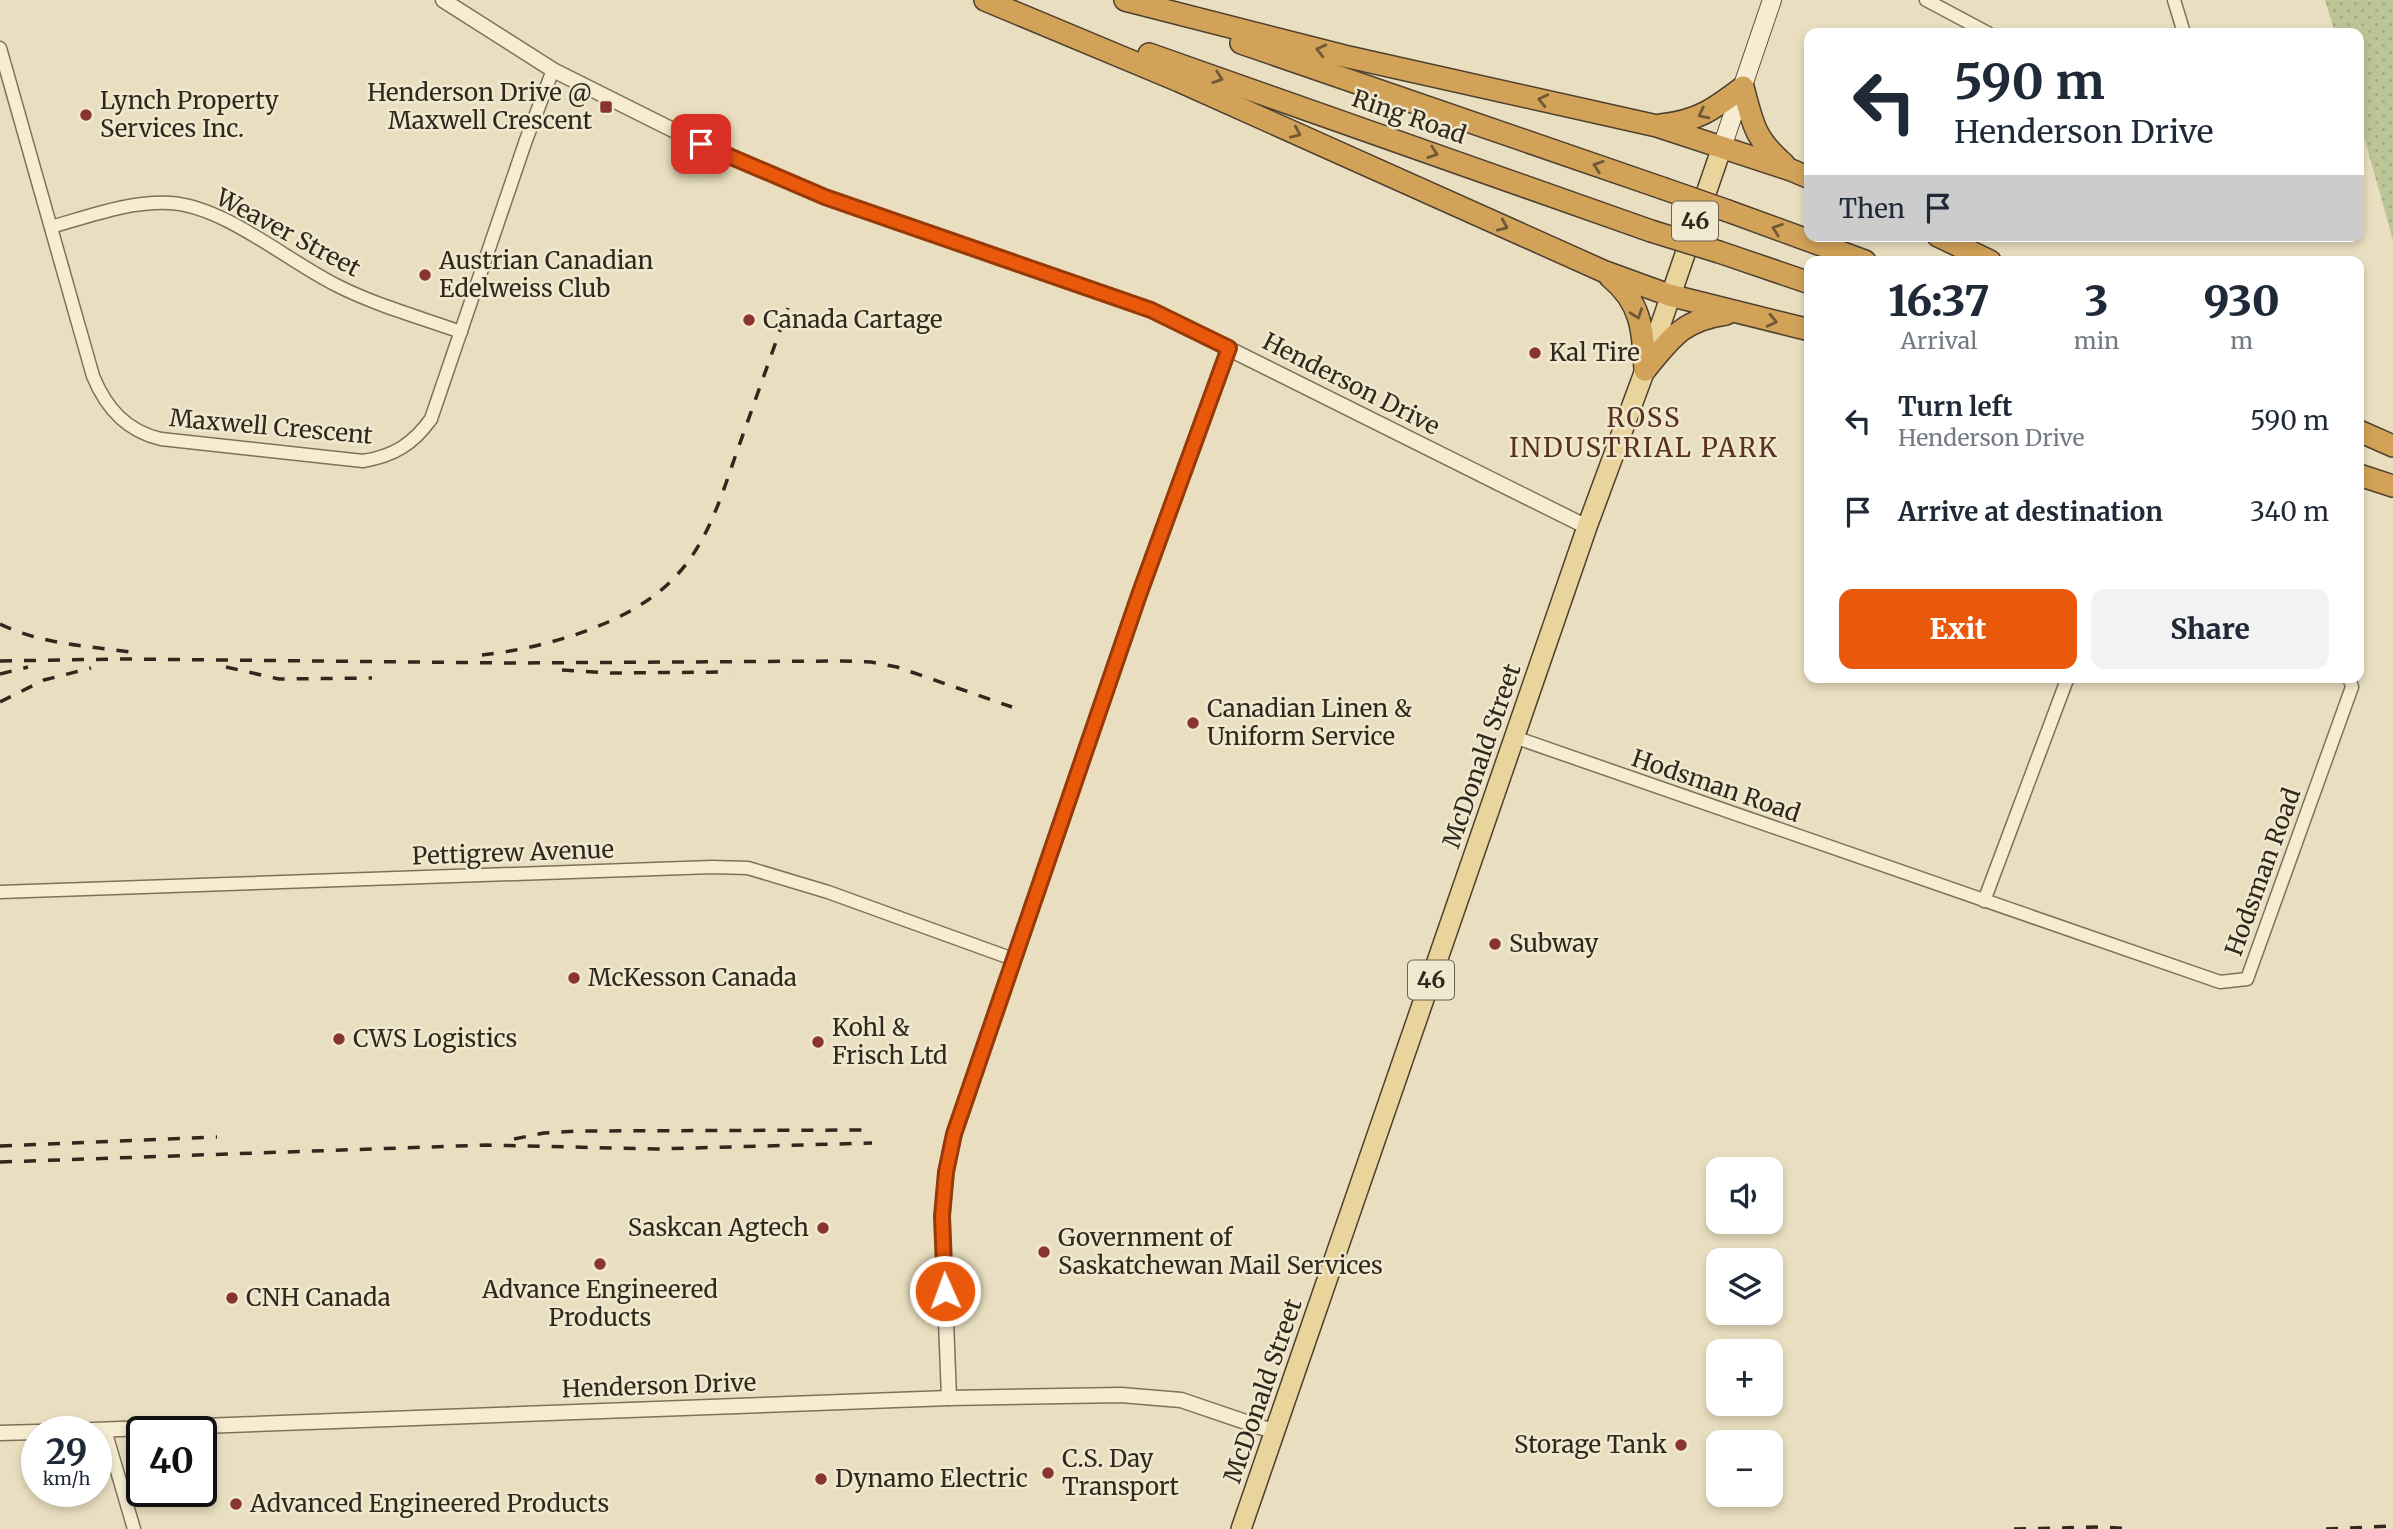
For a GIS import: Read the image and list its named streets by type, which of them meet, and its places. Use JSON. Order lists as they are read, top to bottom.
{
  "streets": {
    "highway": ["Ring Road"],
    "main road": ["46", "McDonald Street"],
    "street": [
      "Weaver Street",
      "Henderson Drive",
      "Maxwell Crescent",
      "Hodsman Road",
      "Pettigrew Avenue"
    ]
  },
  "crossings": [
    ["Weaver Street", "Maxwell Crescent"],
    ["Henderson Drive", "Maxwell Crescent"],
    ["Henderson Drive", "McDonald Street"],
    ["McDonald Street", "Hodsman Road"]
  ],
  "districts": ["ROSS INDUSTRIAL PARK"],
  "places": {
    "transit": ["Henderson Drive @ Maxwell Crescent"],
    "other": [
      "Lynch Property Services Inc.",
      "Austrian Canadian Edelweiss Club",
      "Canada Cartage",
      "Kal Tire",
      "Canadian Linen & Uniform Service",
      "Subway",
      "McKesson Canada",
      "CWS Logistics",
      "Kohl & Frisch Ltd",
      "Saskcan Agtech",
      "Government of Saskatchewan Mail Services",
      "Advance Engineered Products",
      "CNH Canada",
      "Storage Tank",
      "C.S. Day Transport",
      "Dynamo Electric",
      "Advanced Engineered Products"
    ]
  },
  "page": {
    "turn": ["590 m", "Henderson Drive"],
    "then": "Then",
    "eta": [
      "16:37",
      "Arrival",
      "3",
      "min",
      "930",
      "m"
    ],
    "list": [
      {
        "name": "Turn left",
        "note": "Henderson Drive",
        "value": "590 m"
      },
      {
        "name": "Arrive at destination",
        "value": "340 m"
      }
    ],
    "buttons": ["Exit", "Share"],
    "map_buttons": ["+", "−"],
    "speed": "29 km/h",
    "limit": "40"
  }
}
